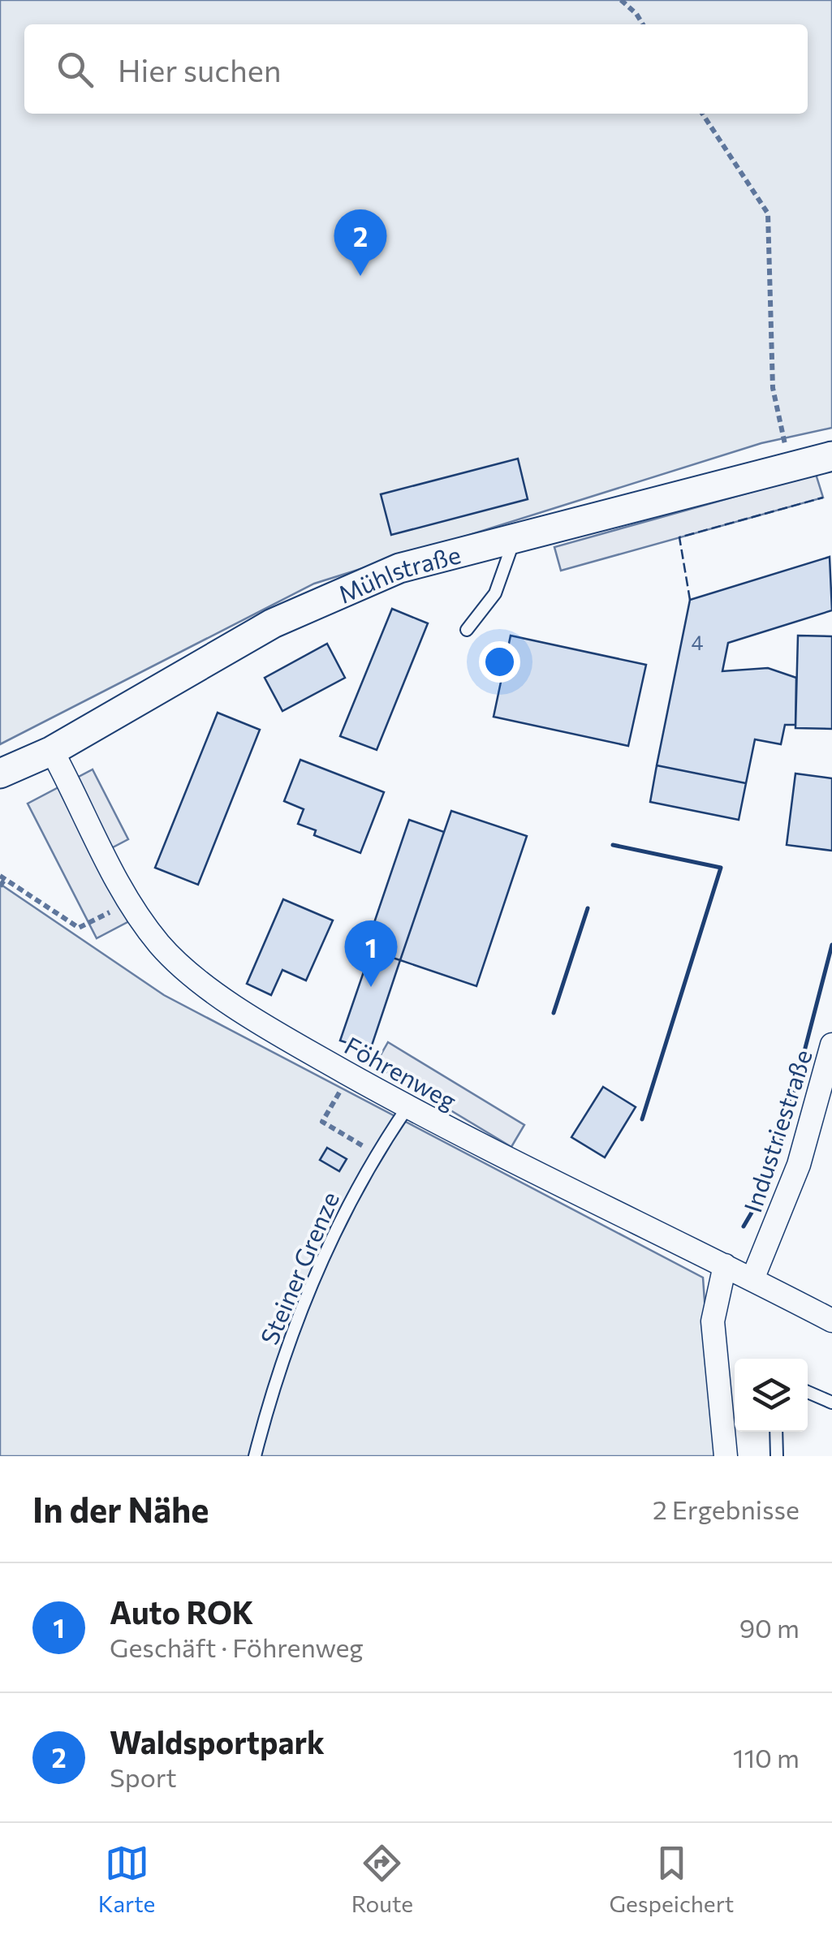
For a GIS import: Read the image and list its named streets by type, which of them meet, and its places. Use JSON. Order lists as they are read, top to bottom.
{
  "streets": {
    "street": ["Mühlstraße", "Föhrenweg", "Industriestraße"],
    "lane": ["Steiner Grenze"]
  },
  "crossings": [
    ["Mühlstraße", "Föhrenweg"],
    ["Föhrenweg", "Industriestraße"],
    ["Föhrenweg", "Steiner Grenze"]
  ],
  "house_numbers": ["4"],
  "page": {
    "search": "Hier suchen",
    "pins": ["2", "1"],
    "heading": ["In der Nähe", "2 Ergebnisse"],
    "list": [
      {
        "mark": "1",
        "name": "Auto ROK",
        "note": "Geschäft · Föhrenweg",
        "value": "90 m"
      },
      {
        "mark": "2",
        "name": "Waldsportpark",
        "note": "Sport",
        "value": "110 m"
      }
    ],
    "nav": ["Karte", "Route", "Gespeichert"]
  }
}
